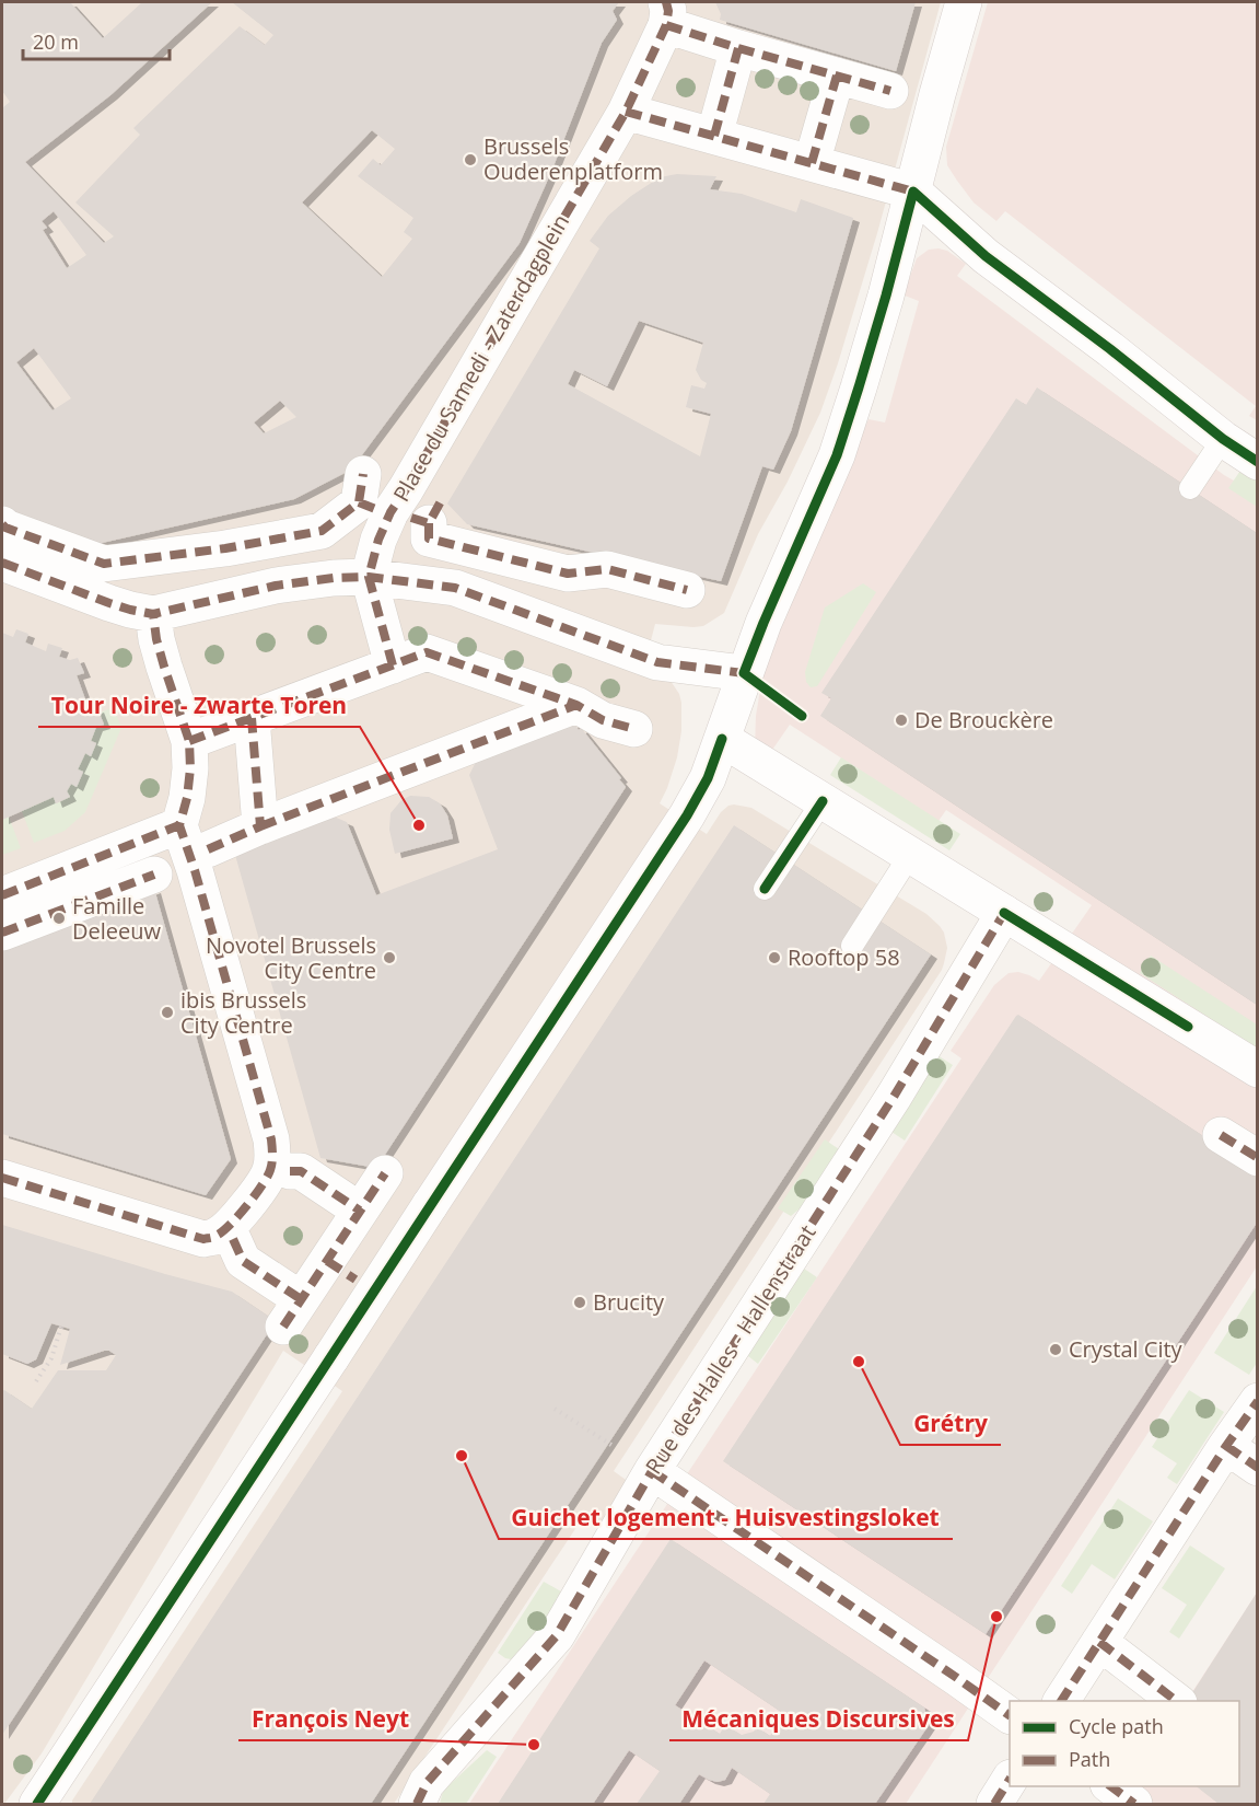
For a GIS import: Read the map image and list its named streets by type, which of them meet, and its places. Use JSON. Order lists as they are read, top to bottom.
{
  "streets": {
    "street": ["Place du Samedi - Zaterdagplein", "Rue des Halles - Hallenstraat"]
  },
  "places": [
    "Brussels Ouderenplatform",
    "De Brouckère",
    "Tour Noire - Zwarte Toren",
    "Famille Deleeuw",
    "Novotel Brussels City Centre",
    "Rooftop 58",
    "ibis Brussels City Centre",
    "Brucity",
    "Crystal City",
    "Grétry",
    "Guichet logement - Huisvestingsloket",
    "Mécaniques Discursives",
    "François Neyt"
  ],
  "legend": ["Cycle path", "Path"],
  "scale_bar": "20 m"
}
